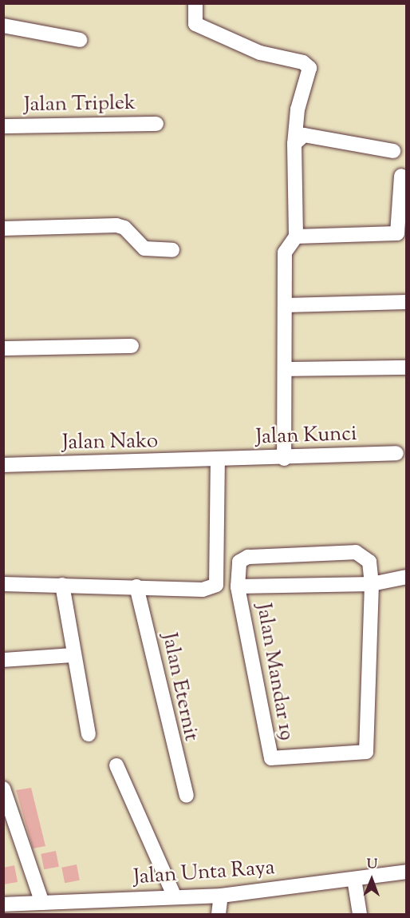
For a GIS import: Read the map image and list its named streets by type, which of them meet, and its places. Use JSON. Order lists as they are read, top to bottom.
{
  "streets": {
    "street": [
      "Jalan Triplek",
      "Jalan Kunci",
      "Jalan Nako",
      "Jalan Mandar 19",
      "Jalan Eternit",
      "Jalan Unta Raya"
    ]
  },
  "crossings": [
    ["Jalan Kunci", "Jalan Nako"]
  ],
  "north": "top"
}
